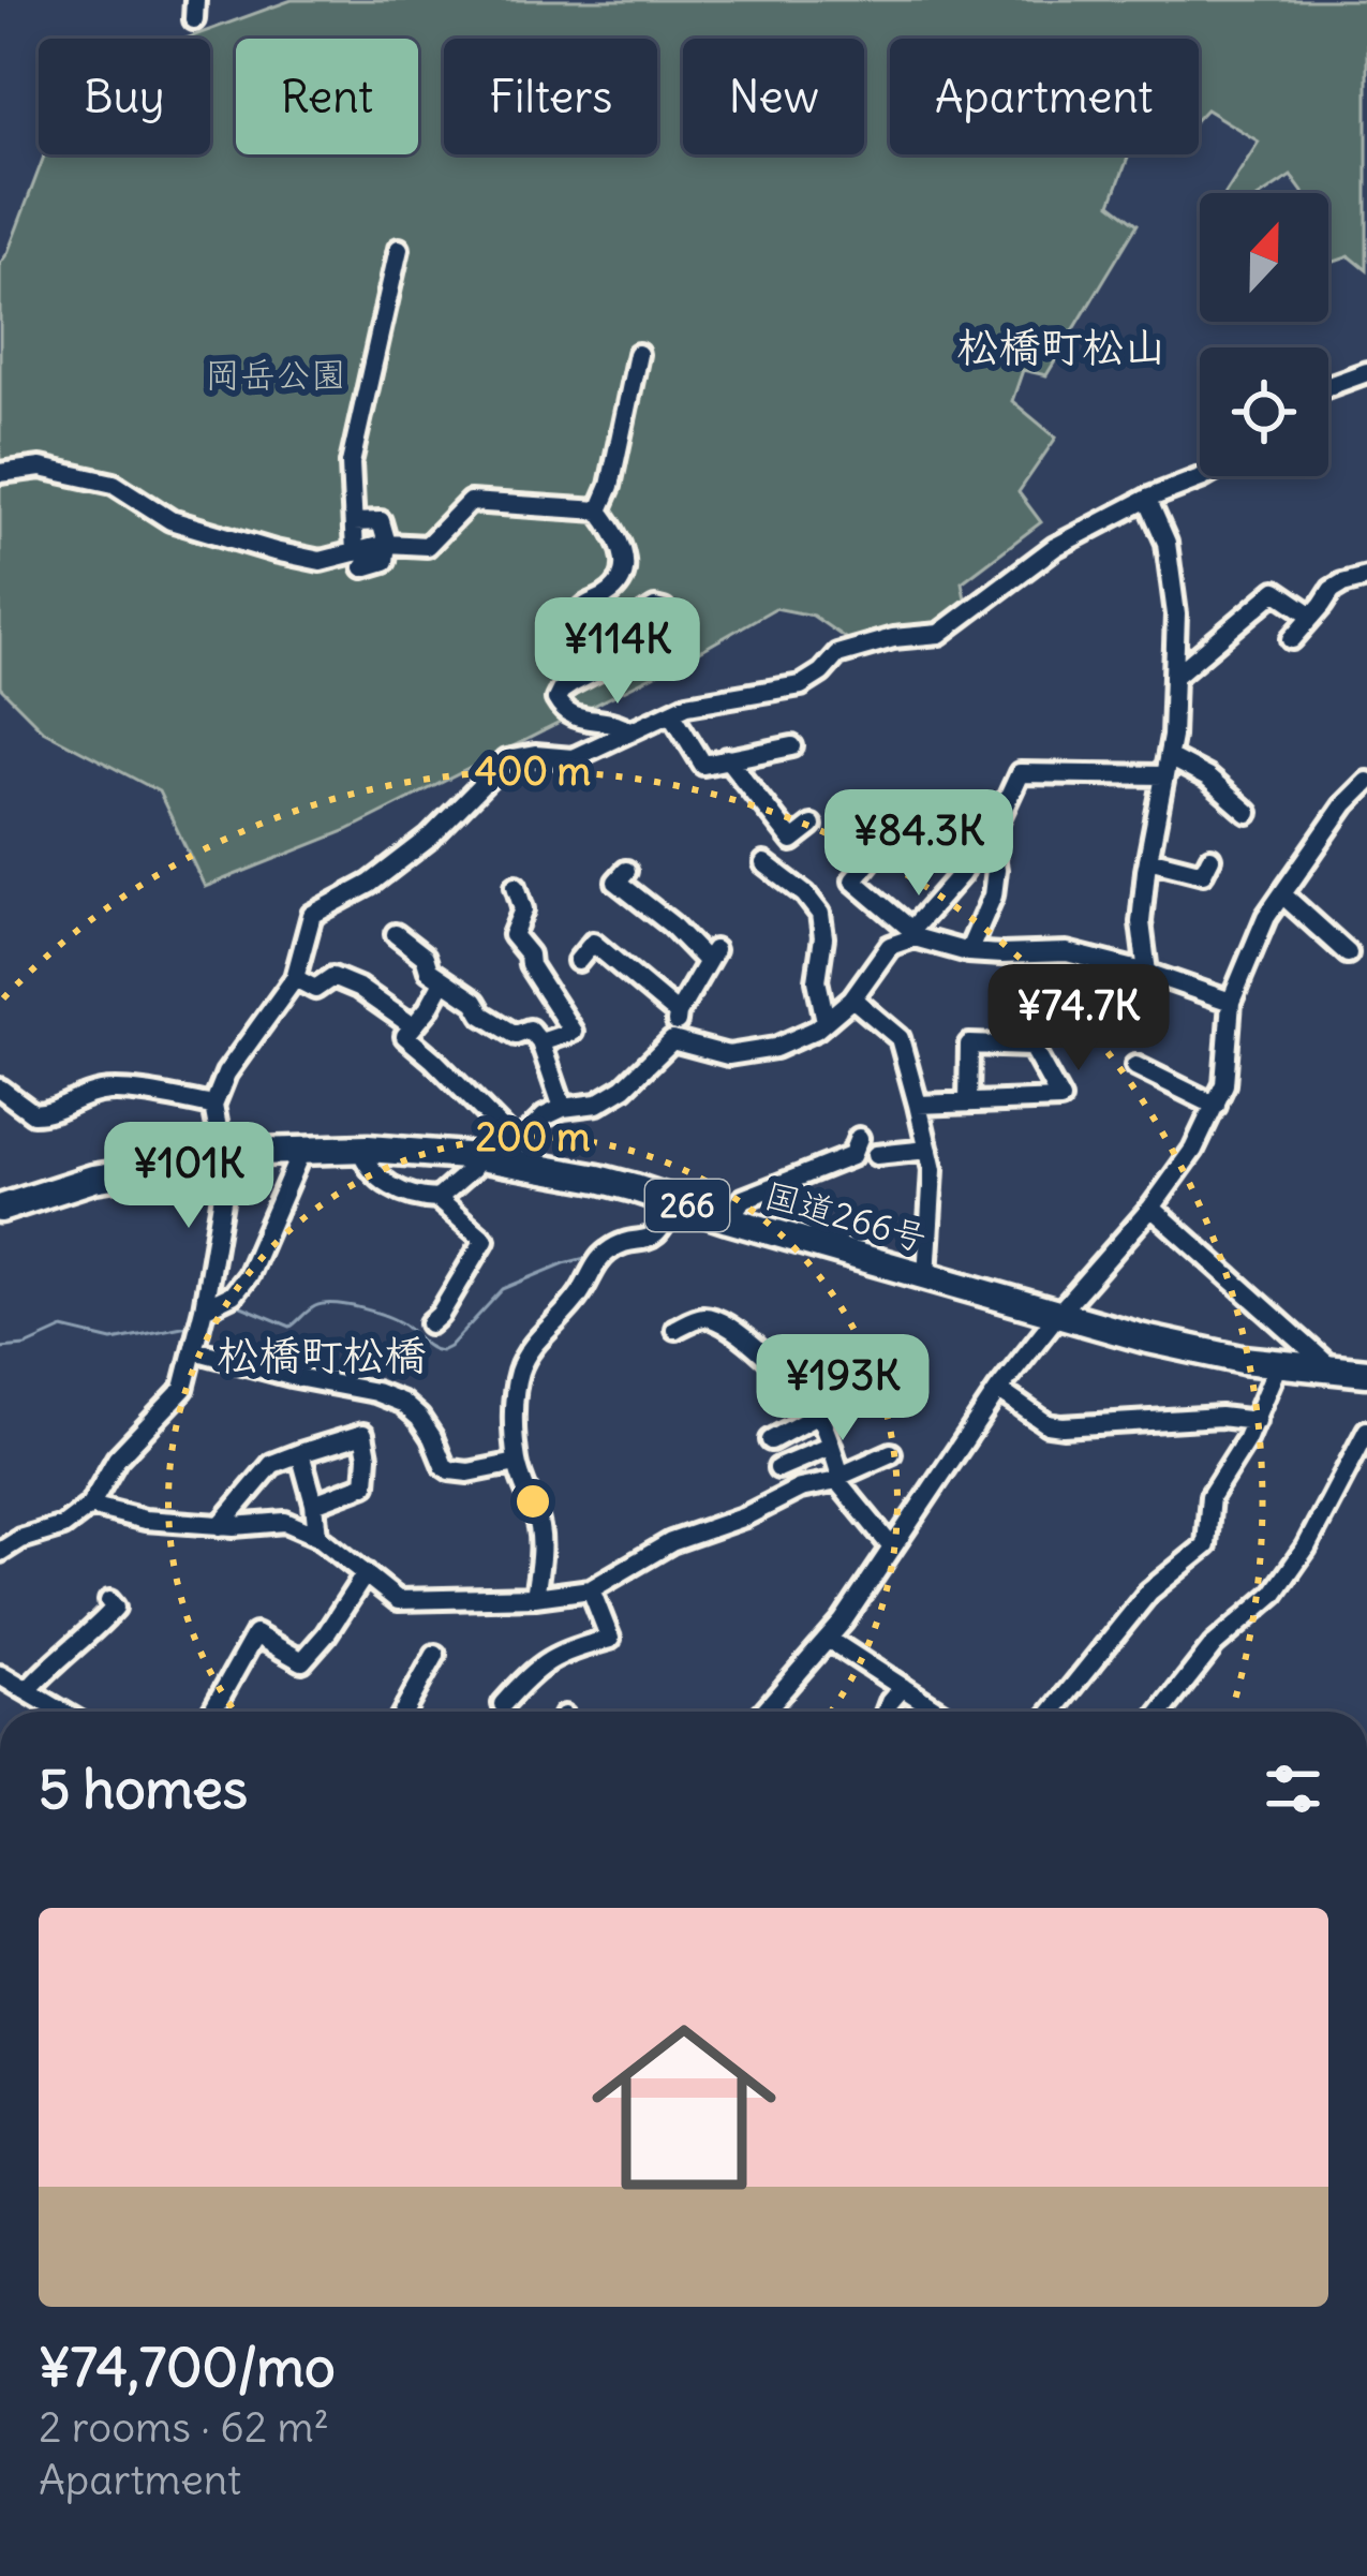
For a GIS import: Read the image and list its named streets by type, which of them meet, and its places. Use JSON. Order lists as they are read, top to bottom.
{
  "streets": {
    "highway": ["266", "国道266号"]
  },
  "districts": ["松橋町松山", "松橋町松橋"],
  "parks": ["岡岳公園"],
  "north": "top",
  "page": {
    "chip": [
      "Buy",
      "Rent",
      "Filters",
      "New",
      "Apartment"
    ],
    "price": [
      "¥114K",
      "¥84.3K",
      "¥74.7K",
      "¥101K",
      "¥193K"
    ],
    "heading": "5 homes",
    "list": [
      {
        "name": "¥74,700/mo",
        "note": "2 rooms · 62 m² · Apartment"
      }
    ]
  },
  "rings": ["400 m", "200 m"]
}
